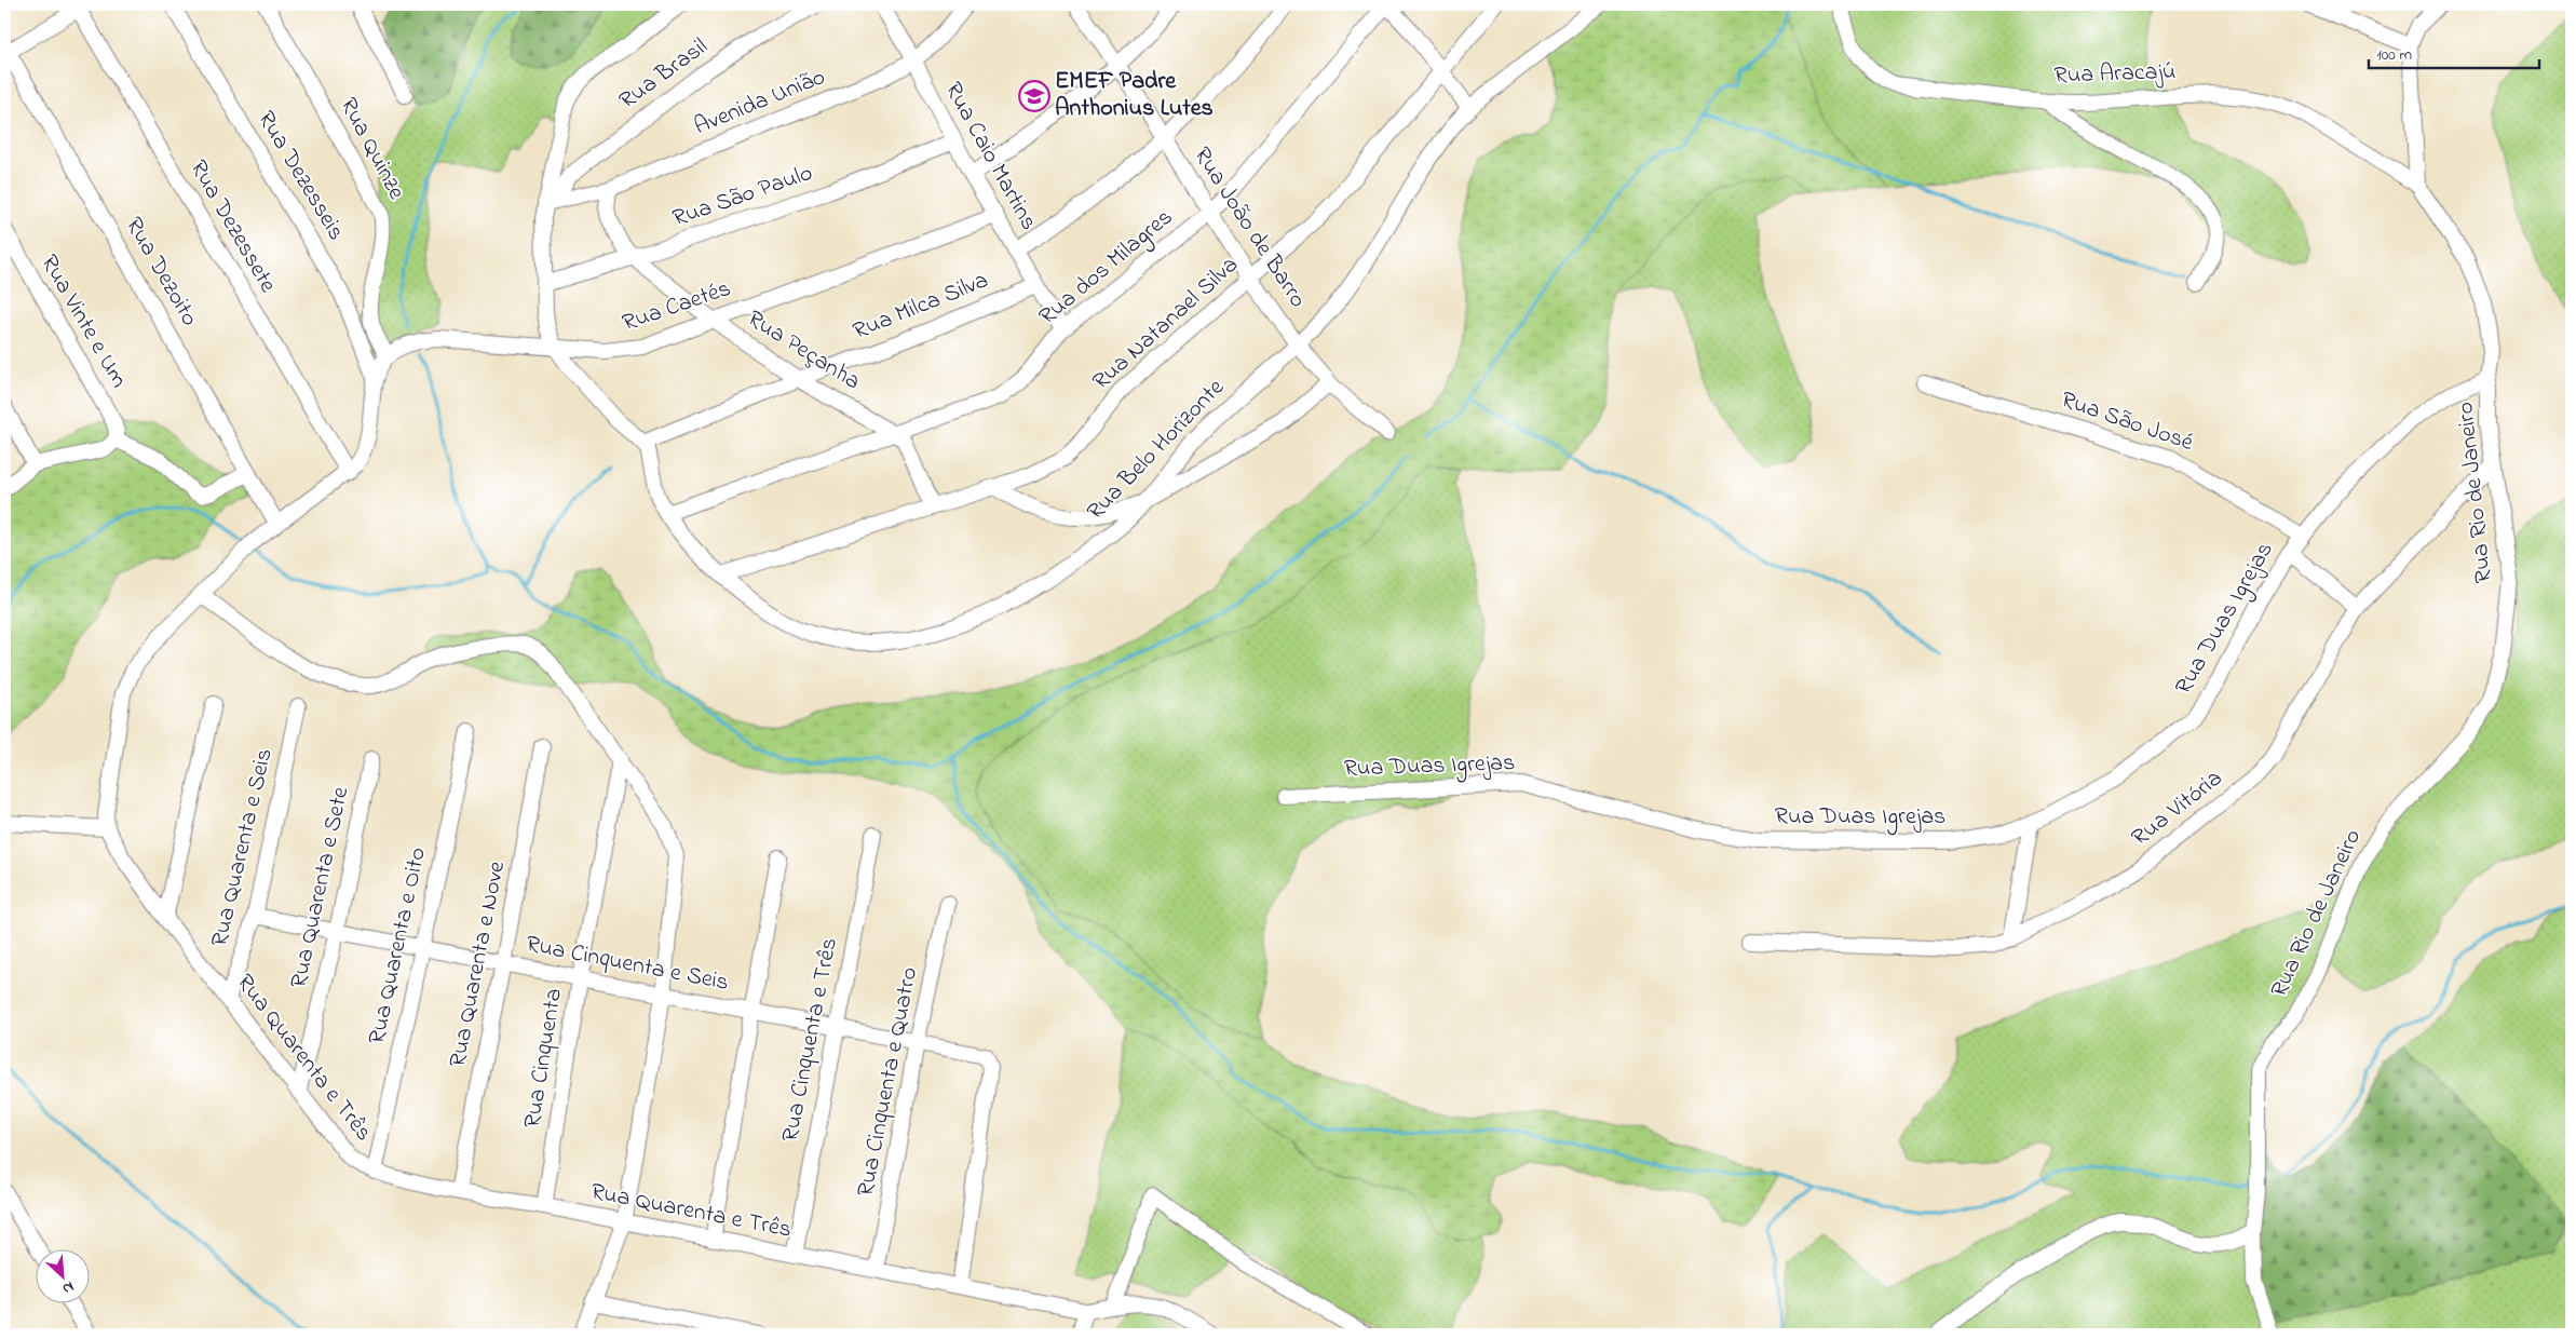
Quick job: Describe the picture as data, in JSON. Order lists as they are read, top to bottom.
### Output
{
  "streets": {
    "street": [
      "Rua Brasil",
      "Rua Aracajú",
      "Avenida União",
      "Rua Quinze",
      "Rua Caio Martins",
      "Rua Dezesseis",
      "Rua São Paulo",
      "Rua Dezessete",
      "Rua João de Barro",
      "Rua dos Milagres",
      "Rua Dezoito",
      "Rua Caetés",
      "Rua Milca Silva",
      "Rua Vinte e Um",
      "Rua Natanael Silva",
      "Rua Peçanha",
      "Rua São José",
      "Rua Belo Horizonte",
      "Rua Rio de Janeiro",
      "Rua Duas Igrejas",
      "Rua Vitória",
      "Rua Quarenta e Seis",
      "Rua Quarenta e Sete",
      "Rua Quarenta e Oito",
      "Rua Quarenta e Nove",
      "Rua Cinquenta e Seis",
      "Rua Cinquenta e Três",
      "Rua Quarenta e Três",
      "Rua Cinquenta",
      "Rua Cinquenta e Quatro"
    ]
  },
  "crossings": [
    ["Rua Brasil", "Avenida União"],
    ["Avenida União", "Rua Caio Martins"],
    ["Avenida União", "Rua Peçanha"],
    ["Rua Quinze", "Rua Caetés"],
    ["Rua Caio Martins", "Rua São Paulo"],
    ["Rua Caio Martins", "Rua dos Milagres"],
    ["Rua Caio Martins", "Rua Caetés"],
    ["Rua Caio Martins", "Rua Milca Silva"],
    ["Rua Dezesseis", "Rua Caetés"],
    ["Rua Dezesseis", "Rua Quarenta e Três"],
    ["Rua São Paulo", "Rua Peçanha"],
    ["Rua Dezessete", "Rua Quarenta e Três"],
    ["Rua João de Barro", "Rua dos Milagres"],
    ["Rua João de Barro", "Rua Natanael Silva"],
    ["Rua João de Barro", "Rua Belo Horizonte"],
    ["Rua dos Milagres", "Rua Peçanha"],
    ["Rua dos Milagres", "Rua Belo Horizonte"],
    ["Rua Dezoito", "Rua Quarenta e Três"],
    ["Rua Caetés", "Rua Peçanha"],
    ["Rua Caetés", "Rua Quarenta e Três"],
    ["Rua Milca Silva", "Rua Peçanha"],
    ["Rua Milca Silva", "Rua Belo Horizonte"],
    ["Rua Natanael Silva", "Rua Peçanha"],
    ["Rua Natanael Silva", "Rua Belo Horizonte"],
    ["Rua São José", "Rua Duas Igrejas"],
    ["Rua Rio de Janeiro", "Rua Duas Igrejas"],
    ["Rua Rio de Janeiro", "Rua Vitória"],
    ["Rua Quarenta e Seis", "Rua Cinquenta e Seis"],
    ["Rua Quarenta e Seis", "Rua Quarenta e Três"],
    ["Rua Quarenta e Sete", "Rua Cinquenta e Seis"],
    ["Rua Quarenta e Sete", "Rua Quarenta e Três"],
    ["Rua Quarenta e Oito", "Rua Cinquenta e Seis"],
    ["Rua Quarenta e Oito", "Rua Quarenta e Três"],
    ["Rua Quarenta e Nove", "Rua Cinquenta e Seis"],
    ["Rua Quarenta e Nove", "Rua Quarenta e Três"],
    ["Rua Cinquenta e Seis", "Rua Cinquenta e Três"],
    ["Rua Cinquenta e Seis", "Rua Quarenta e Três"],
    ["Rua Cinquenta e Seis", "Rua Cinquenta"],
    ["Rua Cinquenta e Seis", "Rua Cinquenta e Quatro"],
    ["Rua Cinquenta e Três", "Rua Quarenta e Três"],
    ["Rua Quarenta e Três", "Rua Cinquenta"],
    ["Rua Quarenta e Três", "Rua Cinquenta e Quatro"]
  ],
  "places": {
    "school or university": ["EMEF Padre Anthonius Lutes"]
  },
  "scale_bar": "100 m",
  "north": "bottom right"
}
